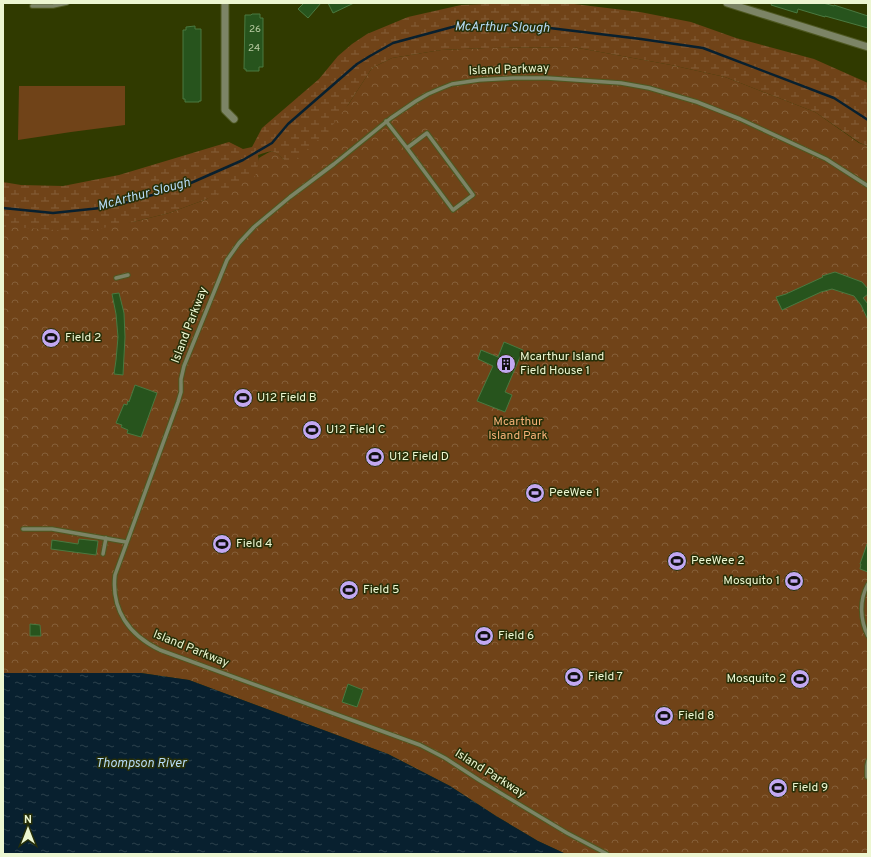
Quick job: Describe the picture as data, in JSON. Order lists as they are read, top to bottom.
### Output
{
  "streets": {
    "lane": ["Island Parkway"]
  },
  "water": ["McArthur Slough", "Thompson River"],
  "parks": ["Mcarthur Island Park"],
  "places": {
    "sports": [
      "Field 2",
      "U12 Field B",
      "U12 Field C",
      "U12 Field D",
      "PeeWee 1",
      "Field 4",
      "PeeWee 2",
      "Mosquito 1",
      "Field 5",
      "Field 6",
      "Field 7",
      "Mosquito 2",
      "Field 8",
      "Field 9"
    ],
    "building": ["Mcarthur Island Field House 1"]
  },
  "house_numbers": ["26", "24"],
  "north": "top"
}
